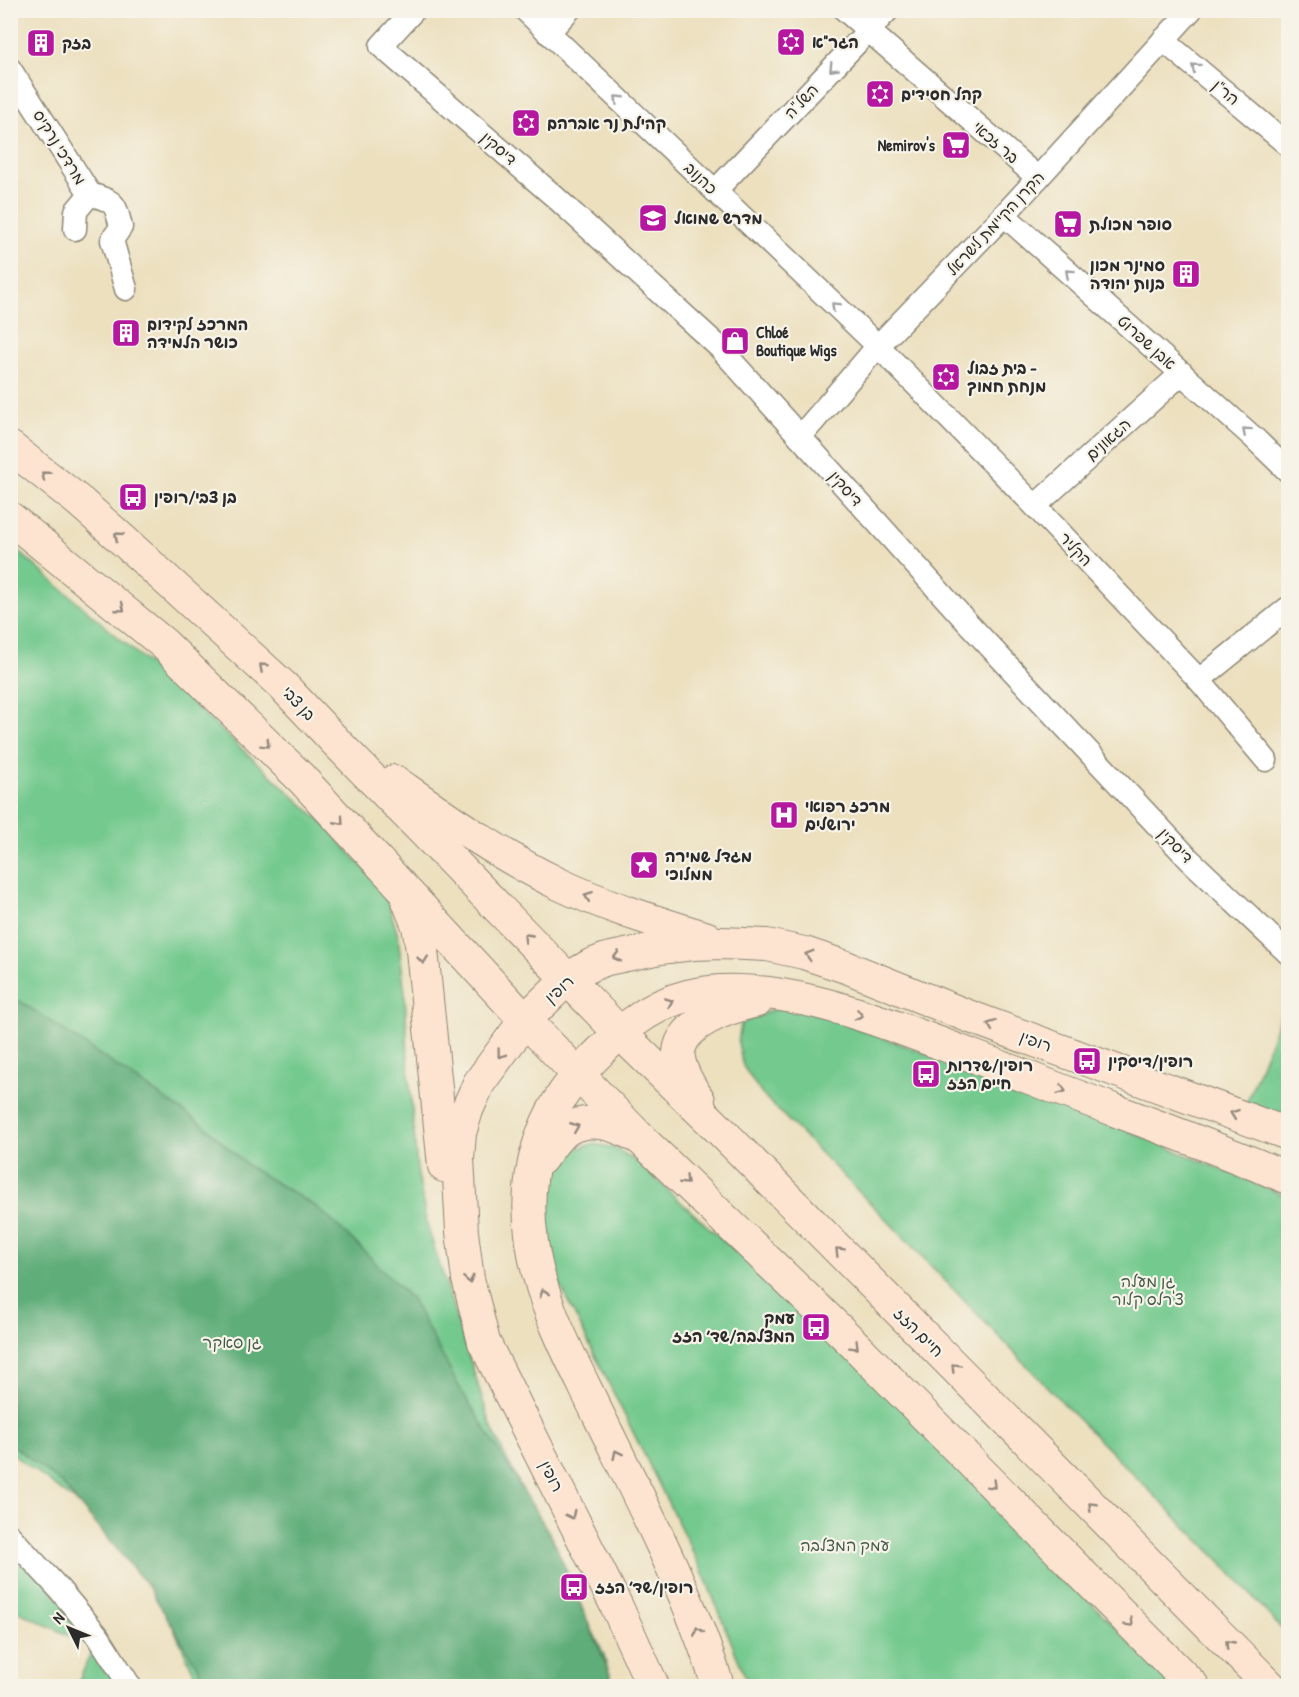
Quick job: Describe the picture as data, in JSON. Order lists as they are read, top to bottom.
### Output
{
  "streets": {
    "main road": ["בן צבי", "רופין", "חיים הזז"],
    "street": [
      "הר\"ן",
      "השל\"ה",
      "בר זכאי",
      "מרדכי נרקיס",
      "דיסקין",
      "כהנוב",
      "הקרן הקיימת לישראל",
      "אבן שפרוט",
      "הגאונים",
      "הקליר"
    ]
  },
  "crossings": [
    ["הר\"ן", "הקרן הקיימת לישראל"],
    ["השל\"ה", "בר זכאי"],
    ["השל\"ה", "כהנוב"],
    ["בר זכאי", "הקרן הקיימת לישראל"],
    ["דיסקין", "הקרן הקיימת לישראל"],
    ["כהנוב", "הקרן הקיימת לישראל"],
    ["כהנוב", "הקליר"],
    ["הקרן הקיימת לישראל", "אבן שפרוט"],
    ["הקרן הקיימת לישראל", "הקליר"],
    ["אבן שפרוט", "הגאונים"],
    ["הגאונים", "הקליר"],
    ["בן צבי", "רופין"],
    ["בן צבי", "חיים הזז"],
    ["רופין", "חיים הזז"]
  ],
  "one_way": [
    "הר\"ן",
    "השל\"ה",
    "כהנוב",
    "אבן שפרוט"
  ],
  "parks": ["גן מעלה צ'רלס קלור", "גן סאקר", "עמק המצלבה"],
  "places": {
    "synagogue": [
      "הגר\"א",
      "קהל חסידים",
      "קהילת נר אברהם",
      "בית זבול - מנחת חמוך"
    ],
    "building": ["בזק", "סמינר מכון בנות יהודה", "המרכז לקידום כושר הלמידה"],
    "supermarket": ["Nemirov's", "סופר מכולת"],
    "school or university": ["מדרש שמואל"],
    "shop": ["Chloé Boutique Wigs"],
    "bus stop": [
      "בן צבי/רופין",
      "רופין/דיסקין",
      "רופין/שדרות חיים הזז",
      "עמק המצלבה/שד׳ הזז",
      "רופין/שד׳ הזז"
    ],
    "hospital": ["מרכז רפואי ירושלים"],
    "place": ["מגדל שמירה ממלוכי"]
  },
  "north": "top left"
}
